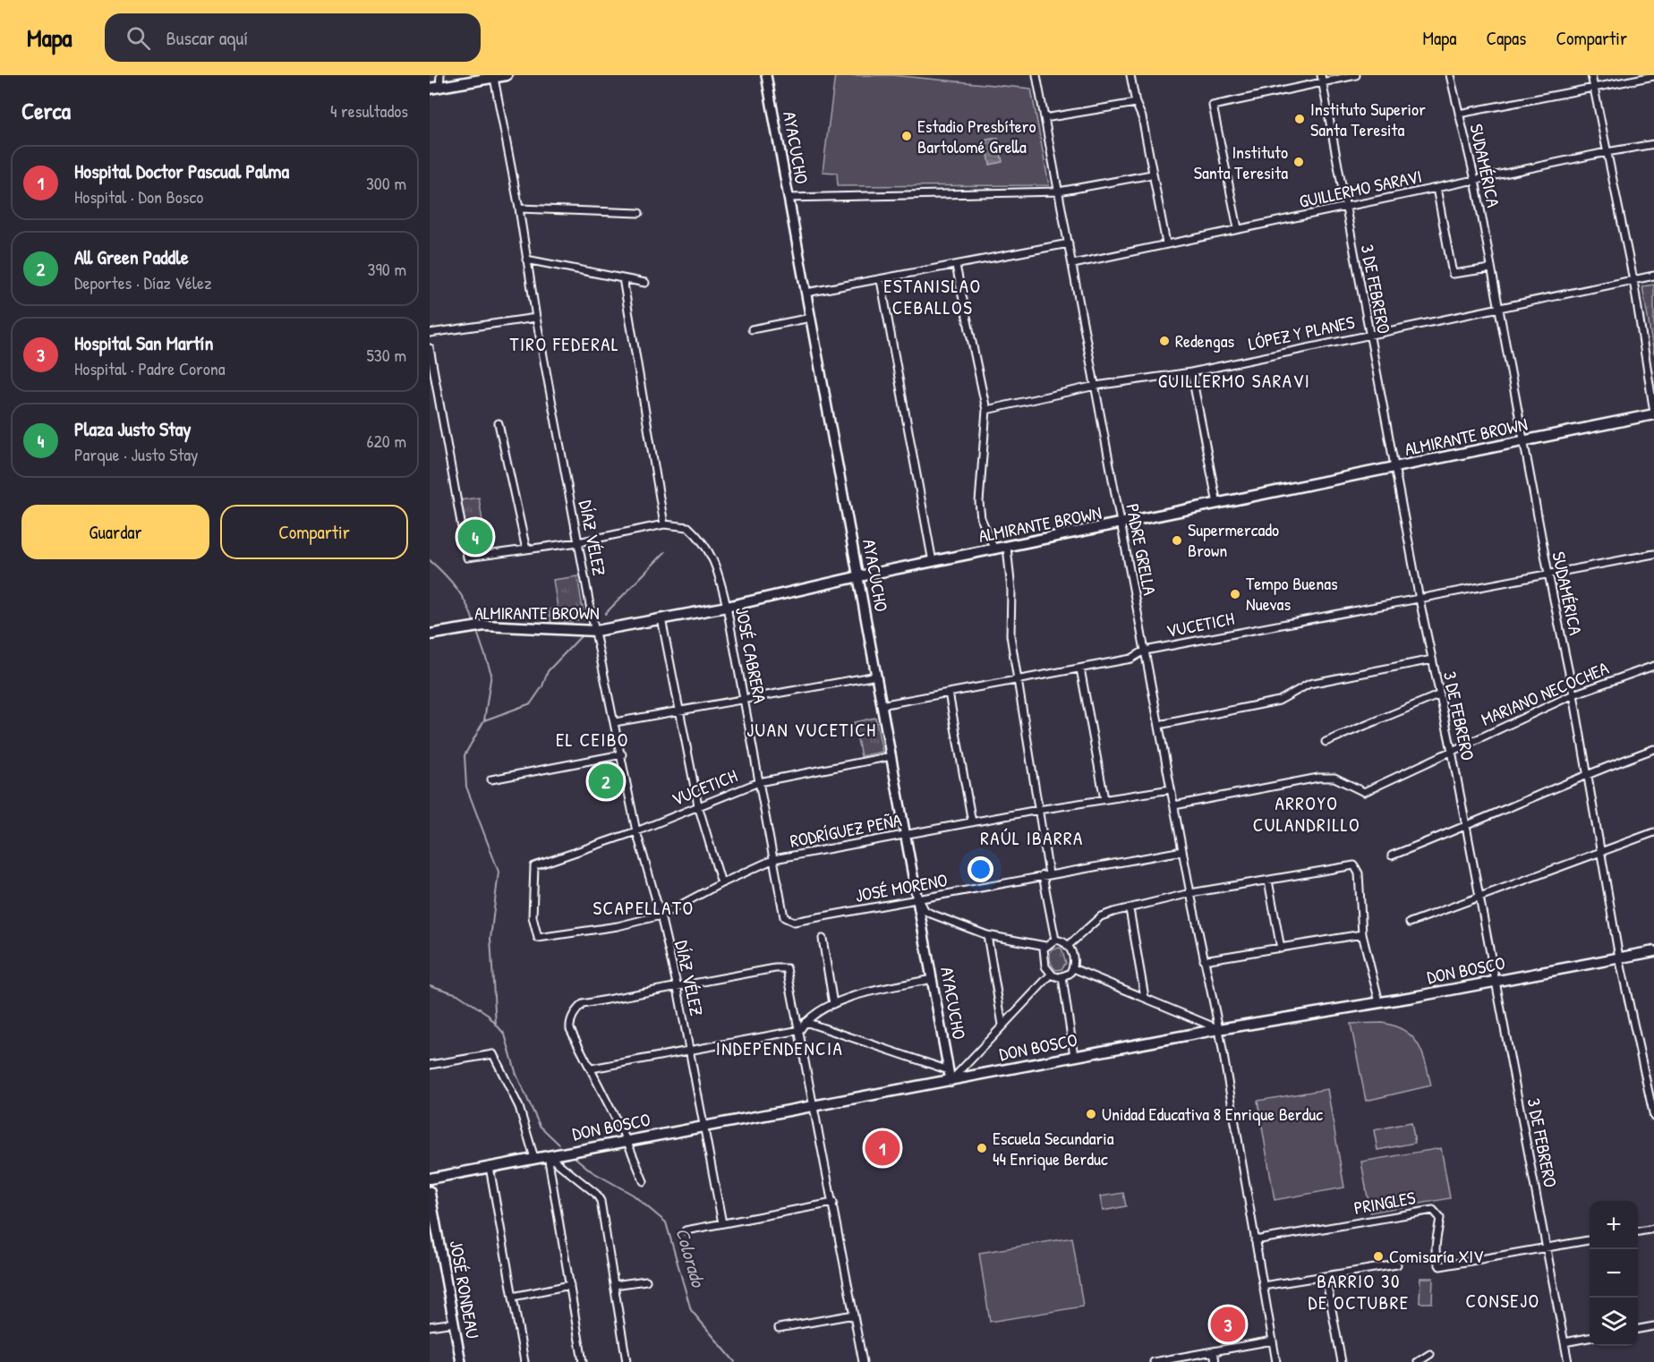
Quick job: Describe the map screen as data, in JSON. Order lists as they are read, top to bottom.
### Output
{
  "streets": {
    "main road": ["ALMIRANTE BROWN", "DON BOSCO"],
    "street": [
      "AYACUCHO",
      "SUDAMÉRICA",
      "GUILLERMO SARAVI",
      "3 DE FEBRERO",
      "LÓPEZ Y PLANES",
      "DÍAZ VÉLEZ",
      "PADRE GRELLA",
      "VUCETICH",
      "JOSÉ CABRERA",
      "MARIANO NECOCHEA",
      "RODRÍGUEZ PEÑA",
      "JOSÉ MORENO",
      "PRINGLES",
      "JOSÉ RONDEAU"
    ]
  },
  "crossings": [
    ["AYACUCHO", "ALMIRANTE BROWN"],
    ["AYACUCHO", "VUCETICH"],
    ["AYACUCHO", "RODRÍGUEZ PEÑA"],
    ["AYACUCHO", "JOSÉ MORENO"],
    ["AYACUCHO", "DON BOSCO"],
    ["SUDAMÉRICA", "GUILLERMO SARAVI"],
    ["SUDAMÉRICA", "LÓPEZ Y PLANES"],
    ["SUDAMÉRICA", "ALMIRANTE BROWN"],
    ["SUDAMÉRICA", "VUCETICH"],
    ["SUDAMÉRICA", "MARIANO NECOCHEA"],
    ["SUDAMÉRICA", "DON BOSCO"],
    ["GUILLERMO SARAVI", "3 DE FEBRERO"],
    ["GUILLERMO SARAVI", "PADRE GRELLA"],
    ["3 DE FEBRERO", "LÓPEZ Y PLANES"],
    ["3 DE FEBRERO", "ALMIRANTE BROWN"],
    ["3 DE FEBRERO", "VUCETICH"],
    ["3 DE FEBRERO", "MARIANO NECOCHEA"],
    ["3 DE FEBRERO", "DON BOSCO"],
    ["3 DE FEBRERO", "PRINGLES"],
    ["LÓPEZ Y PLANES", "PADRE GRELLA"],
    ["ALMIRANTE BROWN", "DÍAZ VÉLEZ"],
    ["ALMIRANTE BROWN", "PADRE GRELLA"],
    ["ALMIRANTE BROWN", "JOSÉ CABRERA"],
    ["DÍAZ VÉLEZ", "VUCETICH"],
    ["DÍAZ VÉLEZ", "RODRÍGUEZ PEÑA"],
    ["DÍAZ VÉLEZ", "DON BOSCO"],
    ["PADRE GRELLA", "VUCETICH"],
    ["PADRE GRELLA", "MARIANO NECOCHEA"],
    ["PADRE GRELLA", "RODRÍGUEZ PEÑA"],
    ["PADRE GRELLA", "JOSÉ MORENO"],
    ["PADRE GRELLA", "DON BOSCO"],
    ["PADRE GRELLA", "PRINGLES"],
    ["VUCETICH", "JOSÉ CABRERA"],
    ["VUCETICH", "RODRÍGUEZ PEÑA"],
    ["JOSÉ CABRERA", "RODRÍGUEZ PEÑA"],
    ["JOSÉ CABRERA", "JOSÉ MORENO"]
  ],
  "districts": [
    "ESTANISLAO CEBALLOS",
    "TIRO FEDERAL",
    "GUILLERMO SARAVI",
    "JUAN VUCETICH",
    "EL CEIBO",
    "ARROYO CULANDRILLO",
    "RAÚL IBARRA",
    "SCAPELLATO",
    "INDEPENDENCIA",
    "BARRIO 30 DE OCTUBRE",
    "CONSEJO"
  ],
  "water": ["Colorado"],
  "places": [
    "Instituto Superior Santa Teresita",
    "Estadio Presbítero Bartolomé Grella",
    "Instituto Santa Teresita",
    "Redengas",
    "Supermercado Brown",
    "Tempo Buenas Nuevas",
    "Unidad Educativa 8 Enrique Berduc",
    "Escuela Secundaria 44 Enrique Berduc",
    "Comisaría XIV"
  ],
  "page": {
    "header": "Mapa",
    "search": "Buscar aquí",
    "nav": ["Mapa", "Capas", "Compartir"],
    "heading": ["Cerca", "4 resultados"],
    "list": [
      {
        "mark": "1",
        "name": "Hospital Doctor Pascual Palma",
        "note": "Hospital · Don Bosco",
        "value": "300 m"
      },
      {
        "mark": "2",
        "name": "All Green Paddle",
        "note": "Deportes · Díaz Vélez",
        "value": "390 m"
      },
      {
        "mark": "3",
        "name": "Hospital San Martín",
        "note": "Hospital · Padre Corona",
        "value": "530 m"
      },
      {
        "mark": "4",
        "name": "Plaza Justo Stay",
        "note": "Parque · Justo Stay",
        "value": "620 m"
      }
    ],
    "buttons": ["Guardar", "Compartir"],
    "pins": [
      "4",
      "2",
      "1",
      "3"
    ],
    "map_buttons": ["+", "−"]
  }
}
